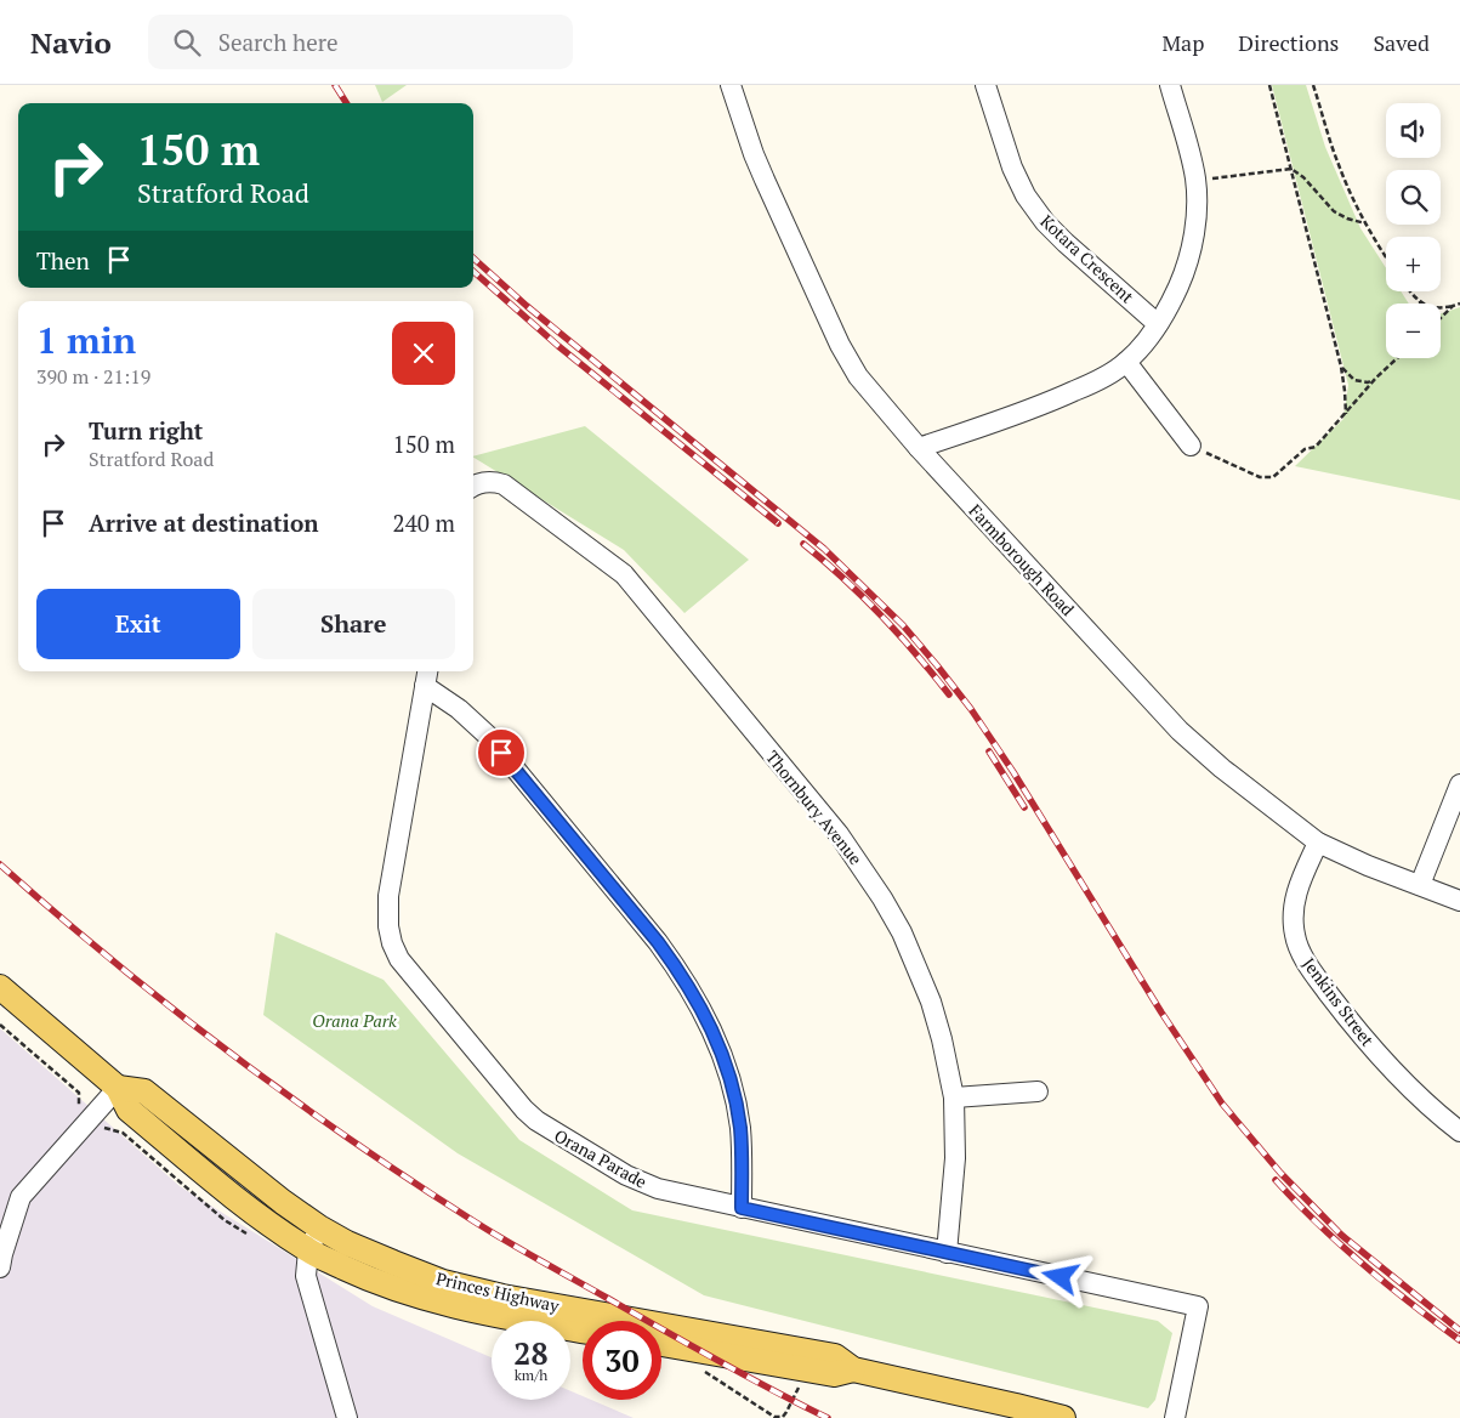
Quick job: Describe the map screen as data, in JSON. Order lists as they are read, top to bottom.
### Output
{
  "streets": {
    "main road": ["Princes Highway"],
    "street": [
      "Kotara Crescent",
      "Farmborough Road",
      "Thornbury Avenue",
      "Jenkins Street",
      "Orana Parade"
    ]
  },
  "crossings": [
    ["Farmborough Road", "Jenkins Street"],
    ["Thornbury Avenue", "Orana Parade"]
  ],
  "parks": ["Orana Park"],
  "page": {
    "header": "Navio",
    "search": "Search here",
    "nav": ["Map", "Directions", "Saved"],
    "map_buttons": ["+", "−"],
    "turn": ["150 m", "Stratford Road"],
    "then": "Then",
    "heading": ["1 min", "390 m · 21:19"],
    "list": [
      {
        "name": "Turn right",
        "note": "Stratford Road",
        "value": "150 m"
      },
      {
        "name": "Arrive at destination",
        "value": "240 m"
      }
    ],
    "buttons": ["Exit", "Share"],
    "speed": "28 km/h",
    "limit": "30"
  }
}
